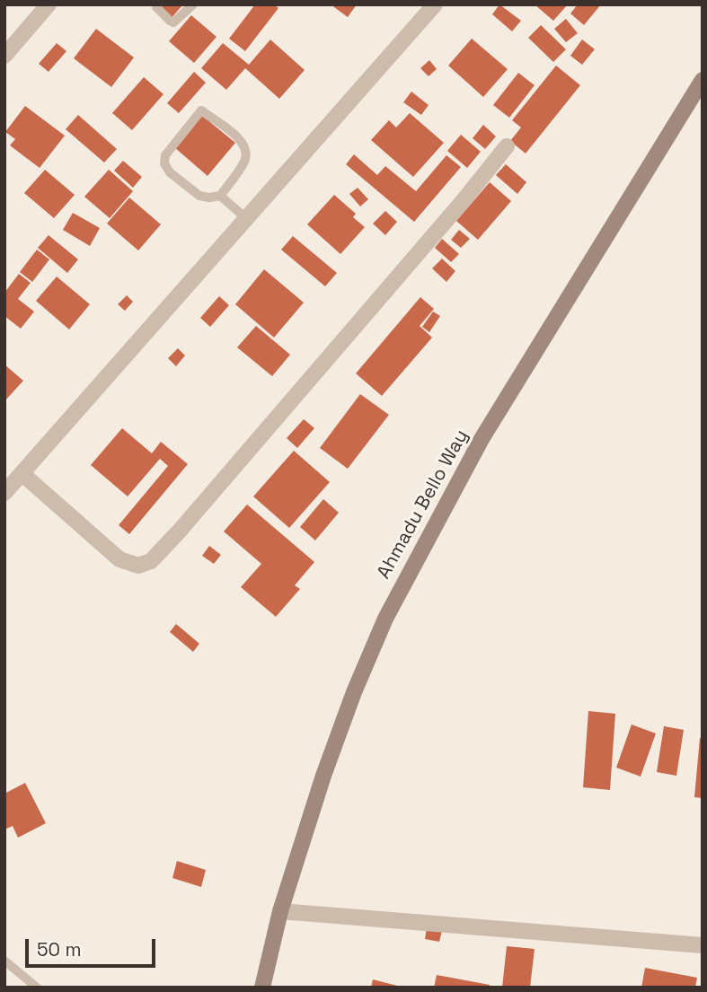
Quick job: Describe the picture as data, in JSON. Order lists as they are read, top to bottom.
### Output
{
  "streets": {
    "main road": ["Ahmadu Bello Way"]
  },
  "scale_bar": "50 m"
}
